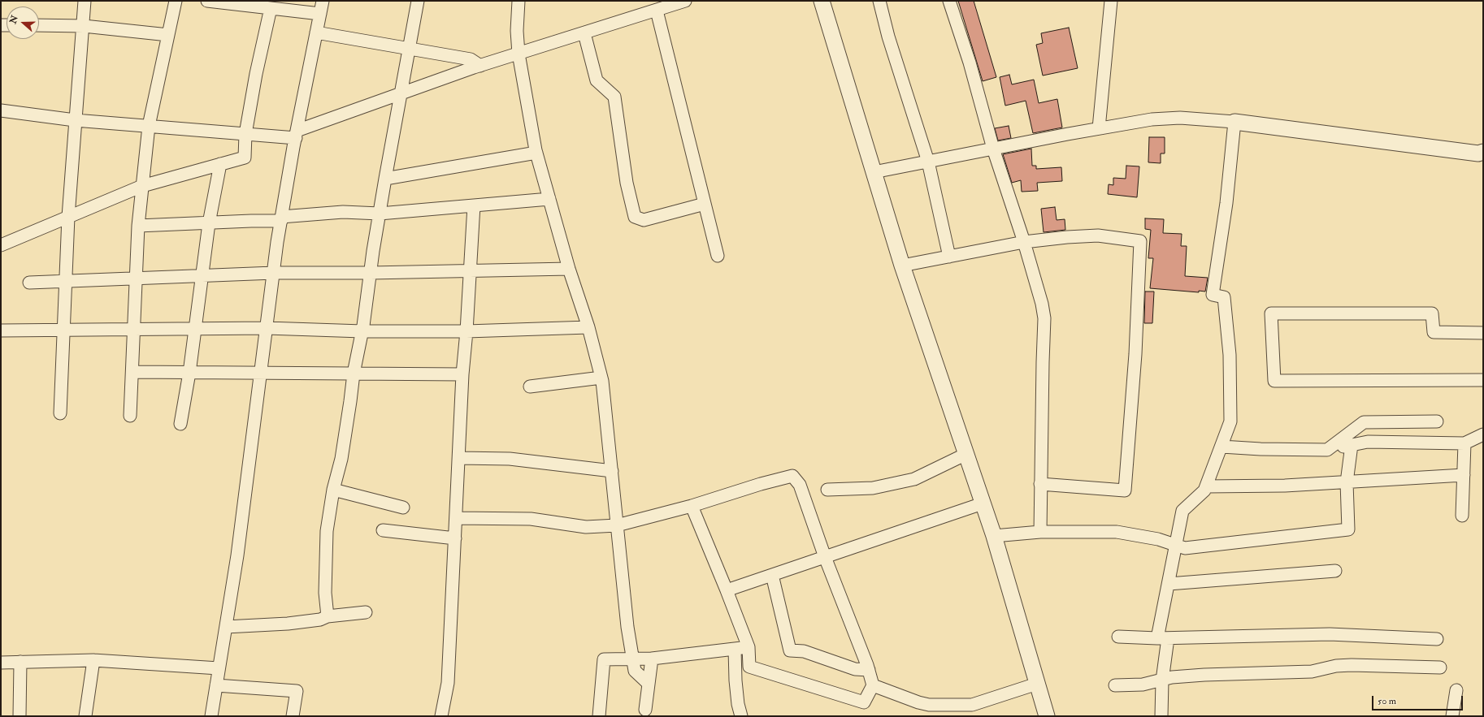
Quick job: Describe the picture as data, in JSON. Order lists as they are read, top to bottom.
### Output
{
  "scale_bar": "50 m",
  "north": "left"
}
